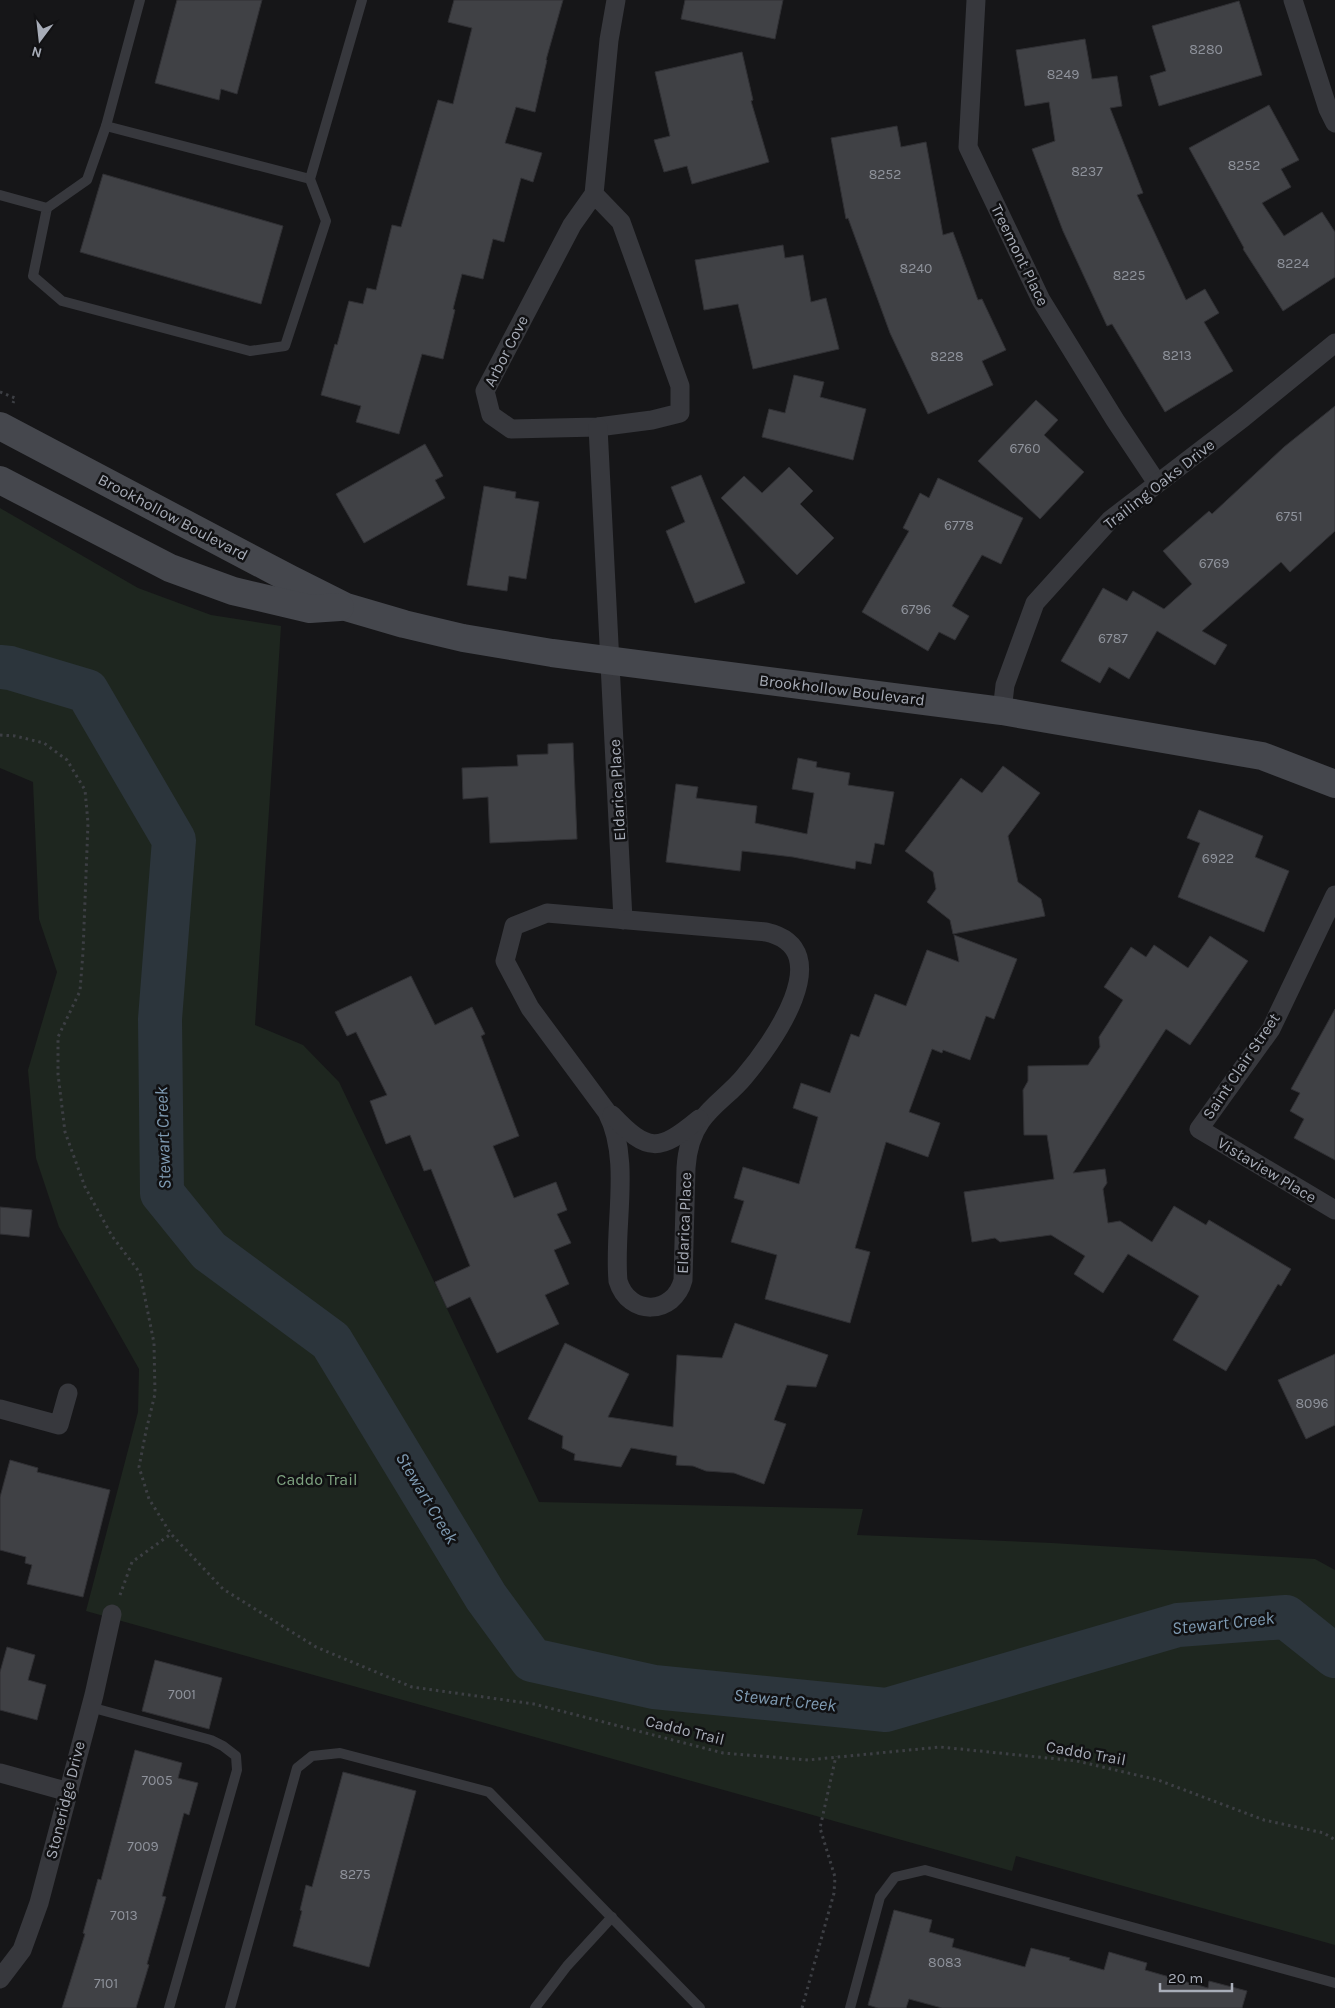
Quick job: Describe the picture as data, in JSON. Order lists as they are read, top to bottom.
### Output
{
  "streets": {
    "street": [
      "Treemont Place",
      "Arbor Cove",
      "Trailing Oaks Drive",
      "Brookhollow Boulevard",
      "Eldarica Place",
      "Saint Clair Street",
      "Vistaview Place",
      "Stoneridge Drive"
    ],
    "path": ["Caddo Trail"]
  },
  "crossings": [
    ["Treemont Place", "Trailing Oaks Drive"],
    ["Trailing Oaks Drive", "Brookhollow Boulevard"],
    ["Brookhollow Boulevard", "Eldarica Place"],
    ["Saint Clair Street", "Vistaview Place"]
  ],
  "water": ["Stewart Creek"],
  "parks": ["Caddo Trail"],
  "house_numbers": [
    "8280",
    "8249",
    "8252",
    "8237",
    "8252",
    "8224",
    "8240",
    "8225",
    "8213",
    "8228",
    "6760",
    "6751",
    "6778",
    "6769",
    "6796",
    "6787",
    "6922",
    "8096",
    "7001",
    "7005",
    "7009",
    "8275",
    "7013",
    "8083",
    "7101"
  ],
  "scale_bar": "20 m",
  "north": "bottom"
}
